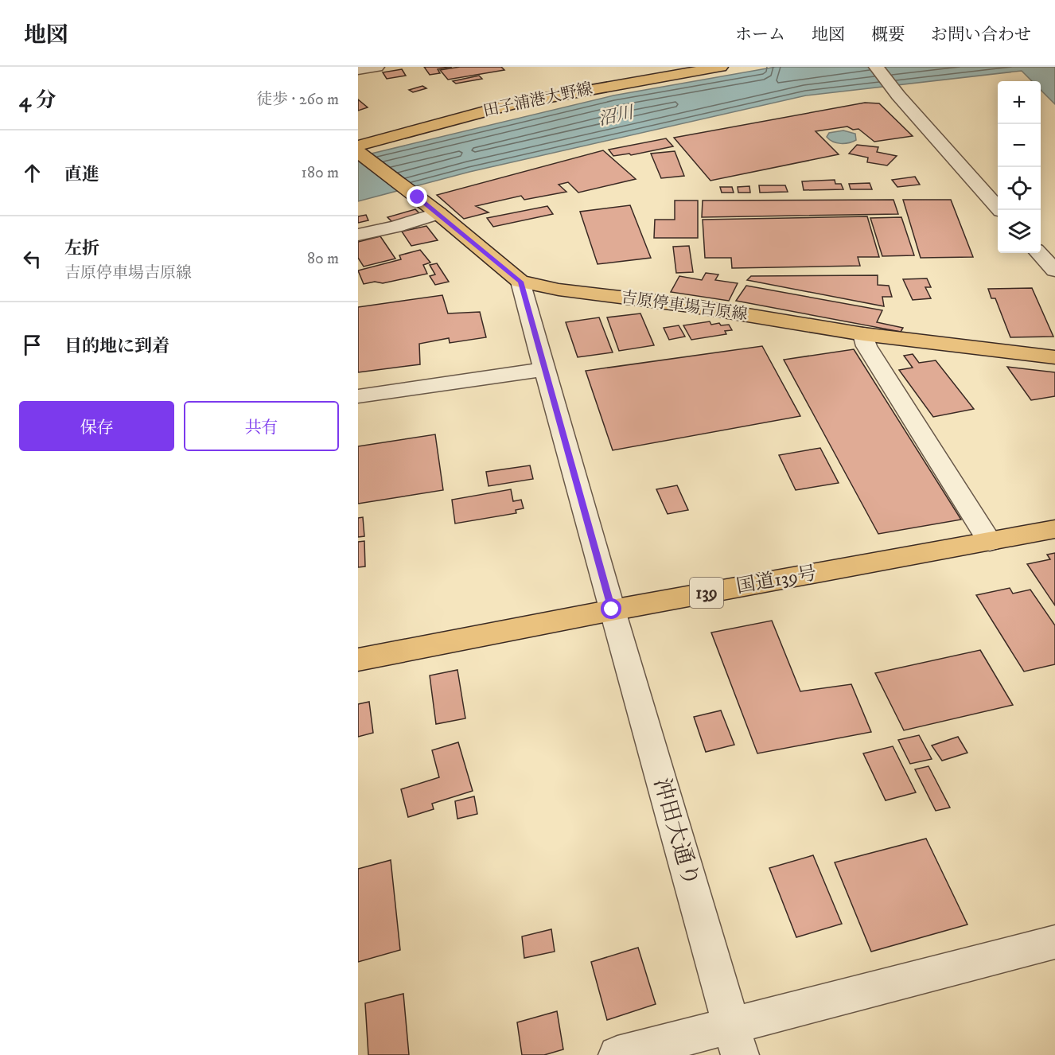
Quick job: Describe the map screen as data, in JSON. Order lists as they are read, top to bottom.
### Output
{
  "streets": {
    "main road": [
      "田子浦港大野線",
      "吉原停車場吉原線",
      "国道139号",
      "139"
    ],
    "street": ["沖田大通り"]
  },
  "crossings": [
    ["田子浦港大野線", "吉原停車場吉原線"],
    ["吉原停車場吉原線", "沖田大通り"],
    ["国道139号", "沖田大通り"]
  ],
  "water": ["沼川"],
  "page": {
    "header": "地図",
    "nav": [
      "ホーム",
      "地図",
      "概要",
      "お問い合わせ"
    ],
    "heading": ["4 分", "徒歩 · 260 m"],
    "map_buttons": ["+", "−"],
    "list": [
      ["直進", "180 m"],
      ["左折", "吉原停車場吉原線", "80 m"],
      "目的地に到着"
    ],
    "buttons": ["保存", "共有"]
  }
}
